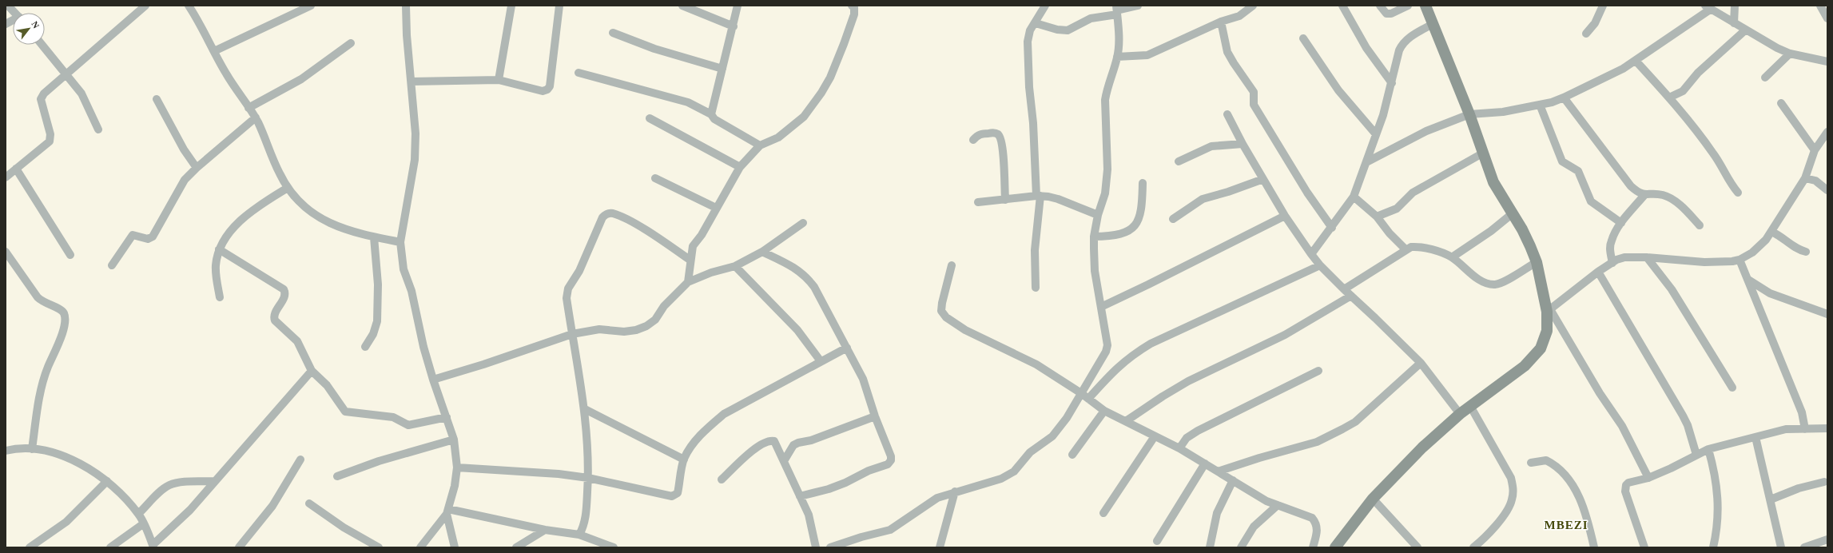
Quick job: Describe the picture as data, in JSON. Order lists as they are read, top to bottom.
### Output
{
  "districts": ["MBEZI"],
  "north": "top right"
}
